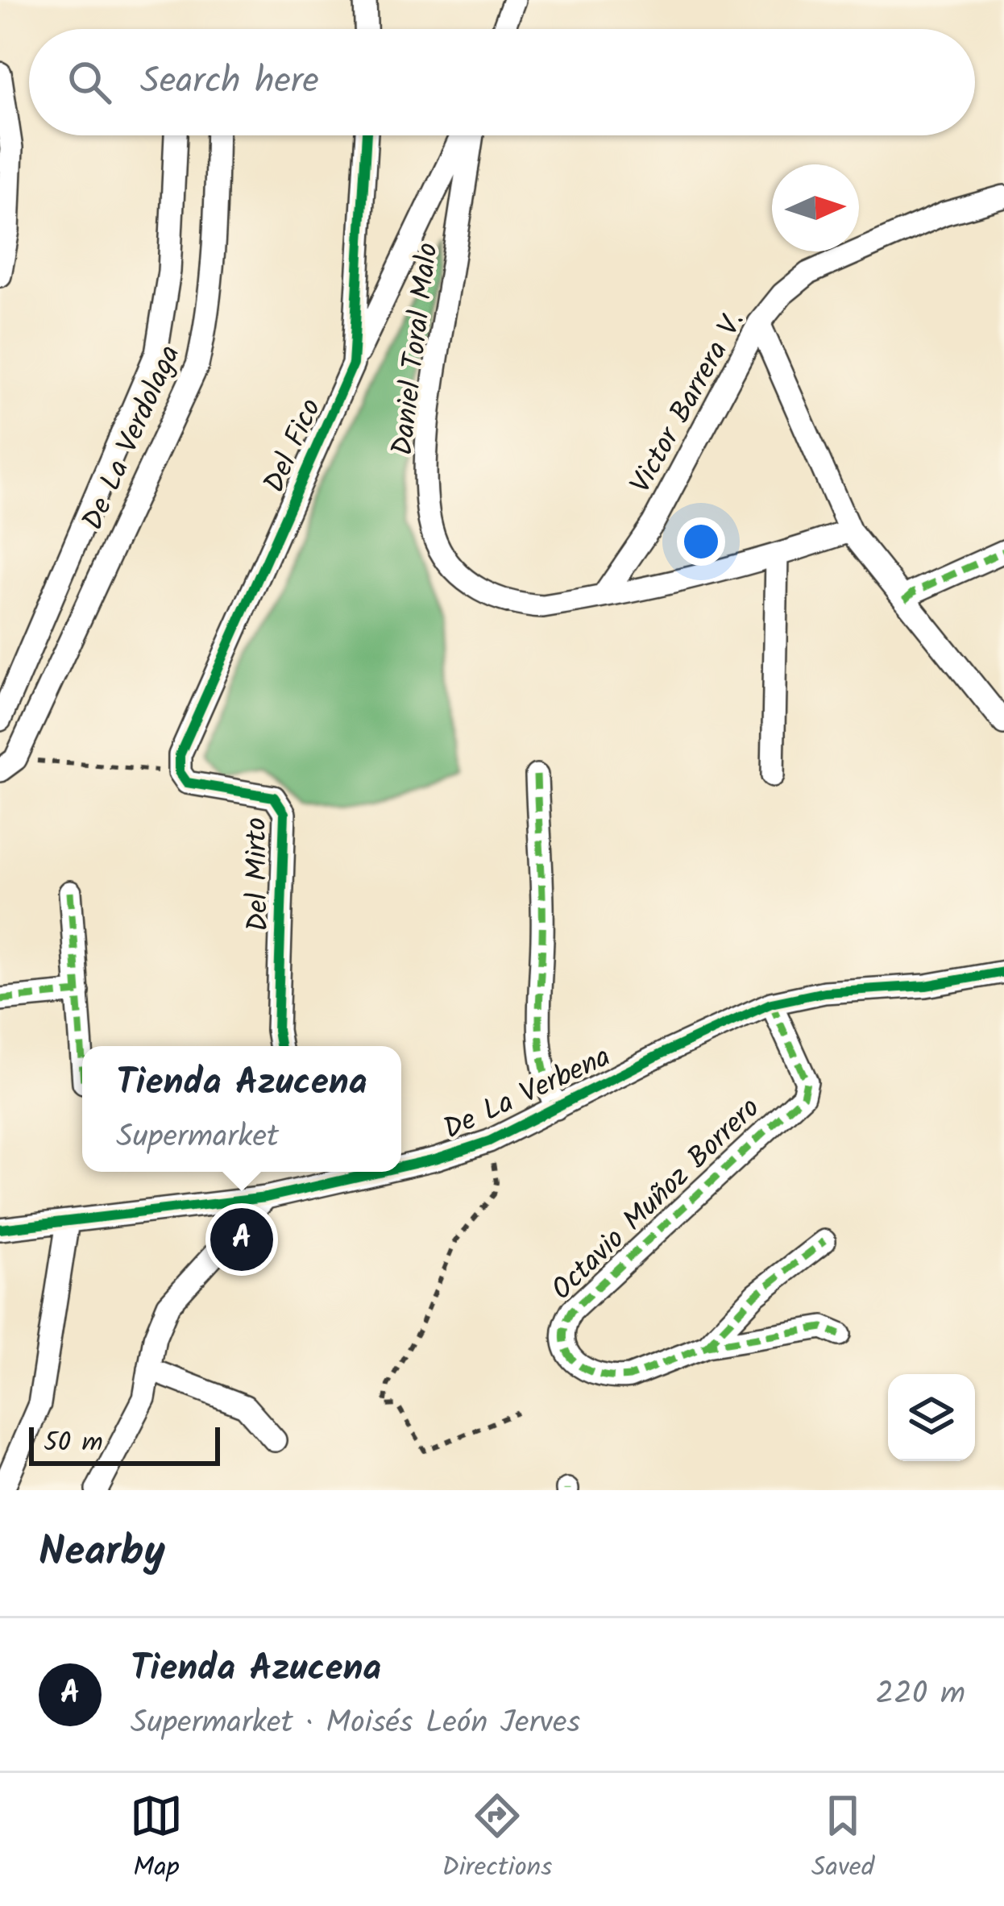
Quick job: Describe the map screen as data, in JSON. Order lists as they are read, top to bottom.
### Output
{
  "streets": {
    "street": [
      "Daniel Toral Malo",
      "Victor Barrera V.",
      "De La Verdolaga",
      "Del Fico",
      "Del Mirto",
      "De La Verbena",
      "Octavio Muñoz Borrero"
    ]
  },
  "crossings": [
    ["Daniel Toral Malo", "Victor Barrera V."],
    ["Del Fico", "Del Mirto"],
    ["De La Verbena", "Octavio Muñoz Borrero"]
  ],
  "scale_bar": "50 m",
  "north": "right",
  "page": {
    "search": "Search here",
    "popup": ["Tienda Azucena", "Supermarket"],
    "pins": "A",
    "scale": "50 m",
    "heading": "Nearby",
    "list": [
      {
        "mark": "A",
        "name": "Tienda Azucena",
        "note": "Supermarket · Moisés León Jerves",
        "value": "220 m"
      }
    ],
    "nav": ["Map", "Directions", "Saved"]
  }
}
